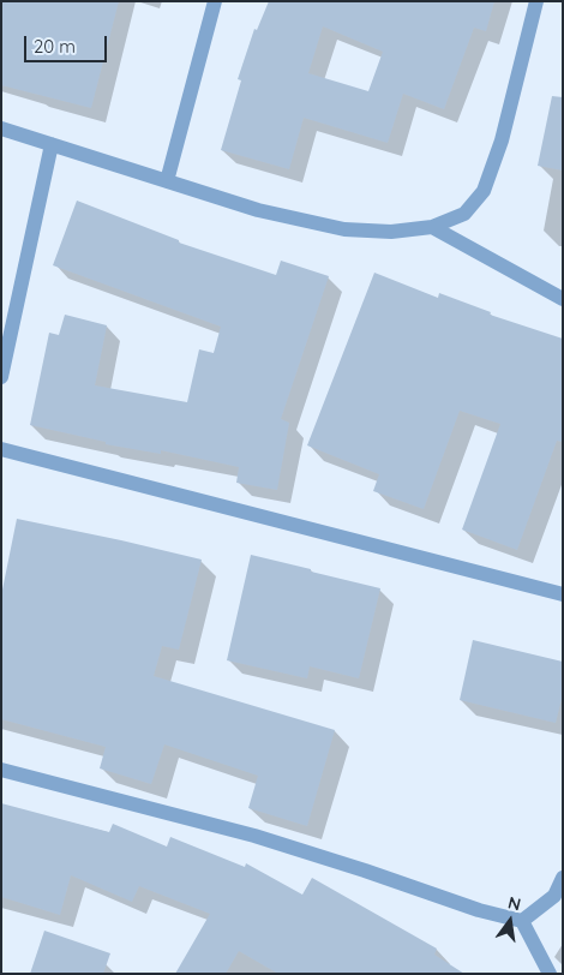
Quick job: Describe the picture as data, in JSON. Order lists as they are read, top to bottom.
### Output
{
  "scale_bar": "20 m",
  "north": "top"
}
